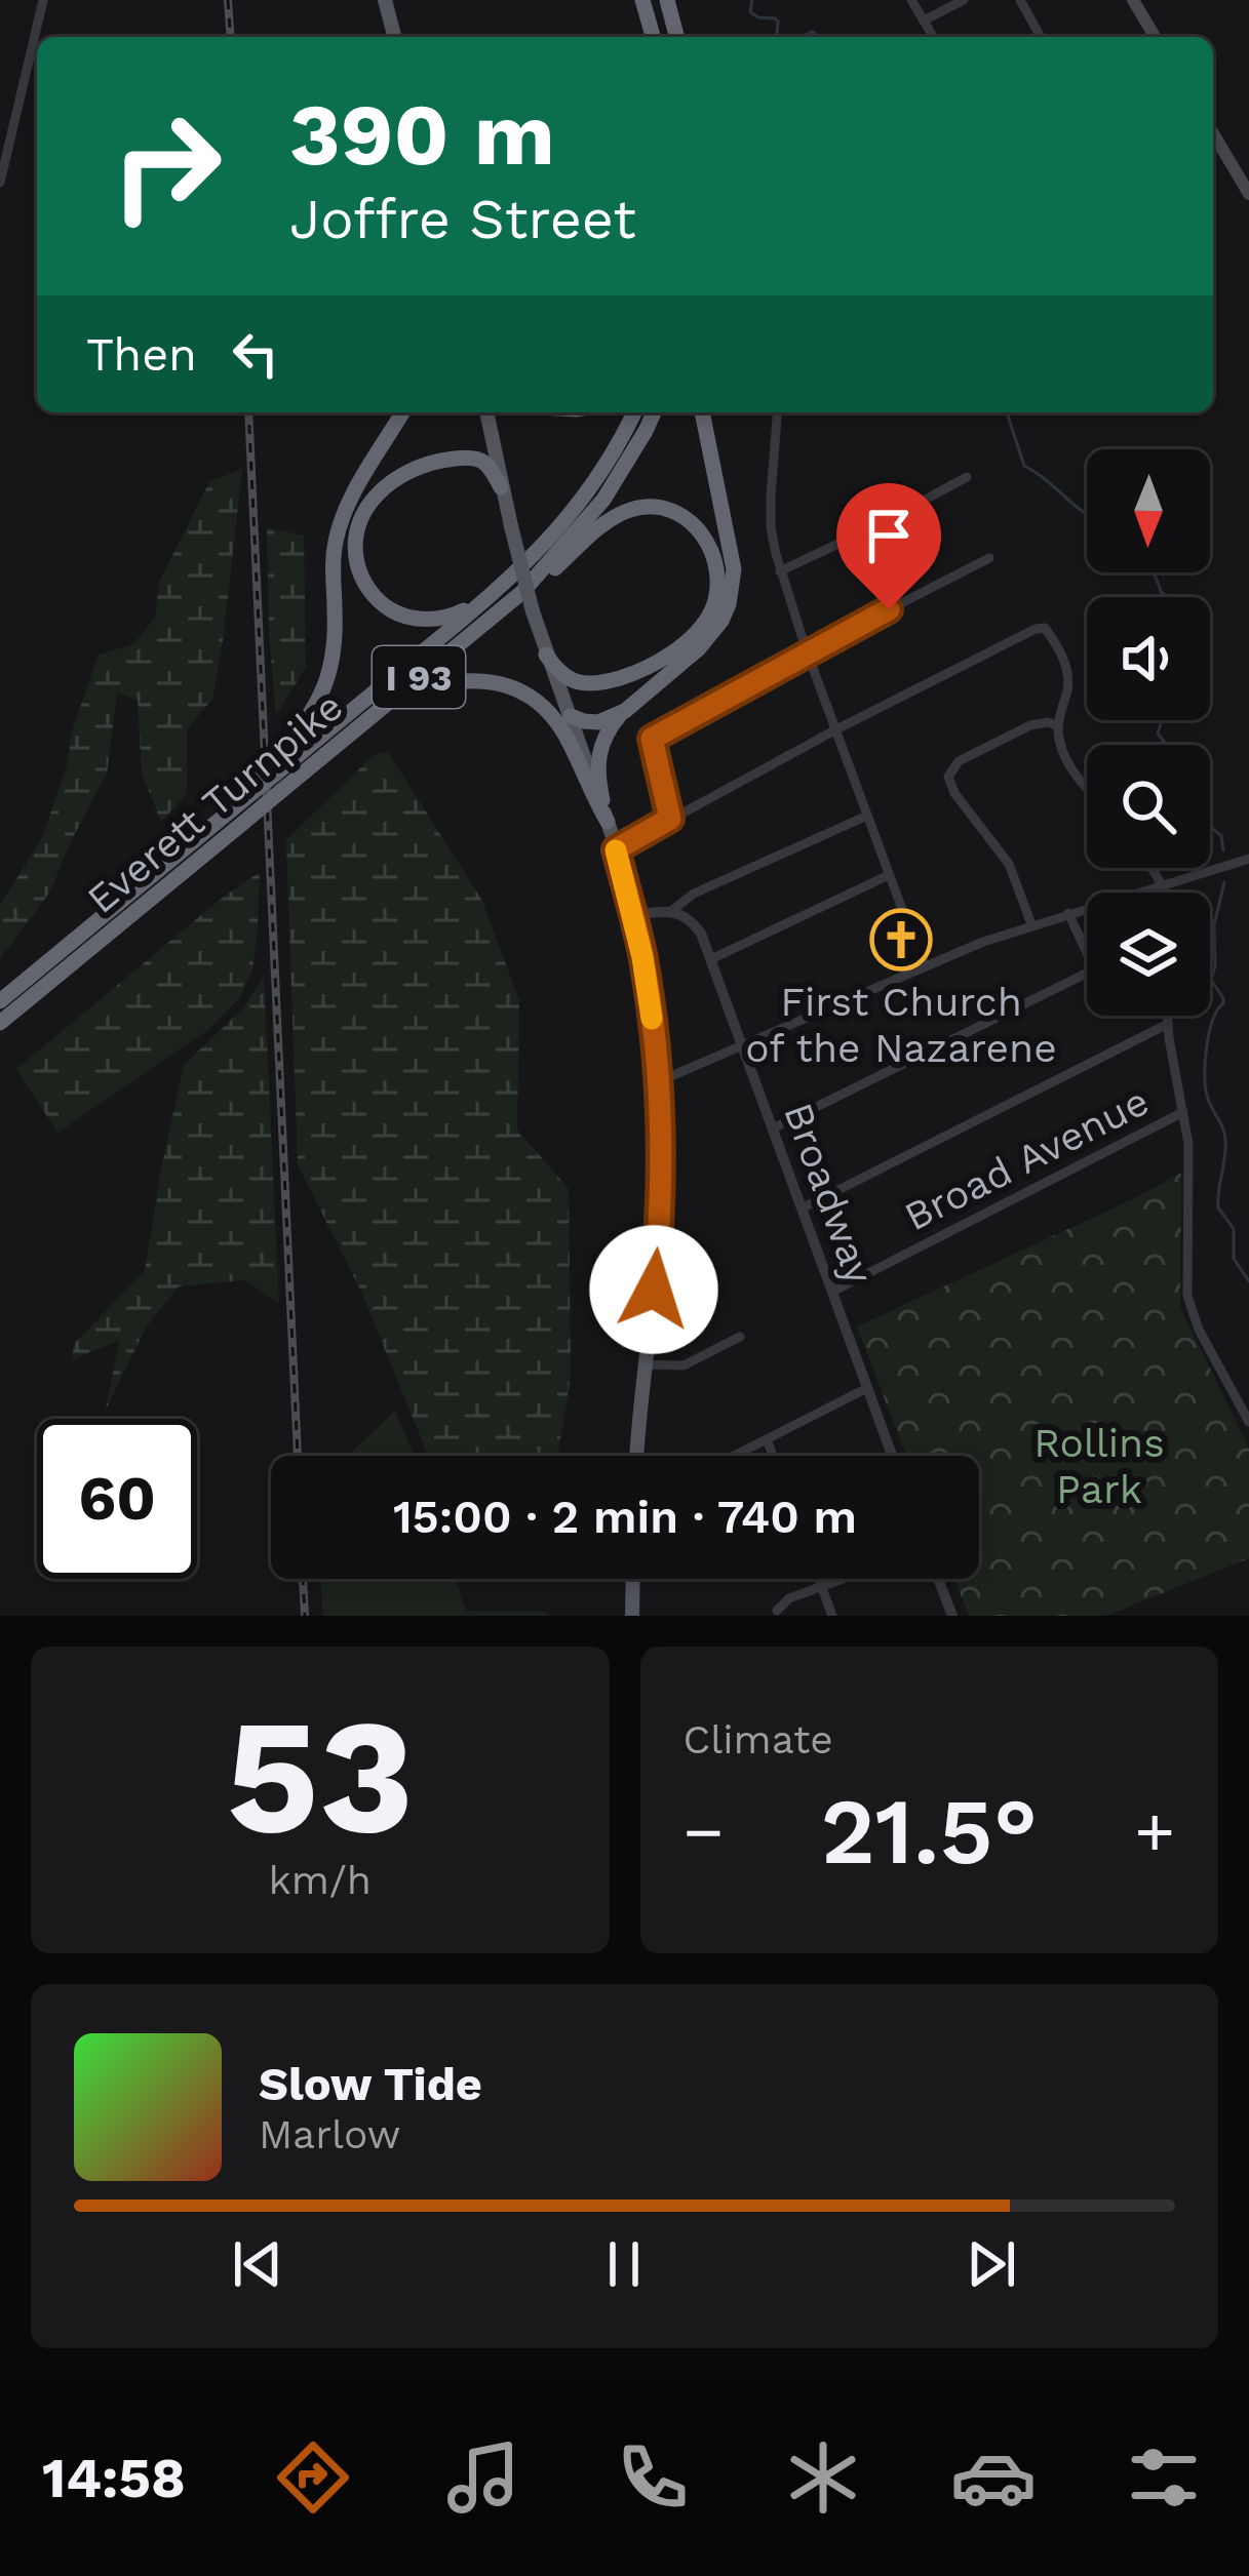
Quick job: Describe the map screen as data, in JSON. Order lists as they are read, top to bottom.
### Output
{
  "streets": {
    "highway": ["I 93", "Everett Turnpike"],
    "street": ["Broad Avenue", "Broadway"]
  },
  "crossings": [
    ["Broad Avenue", "Broadway"]
  ],
  "parks": ["Rollins Park"],
  "places": {
    "church": ["First Church of the Nazarene"]
  },
  "north": "bottom",
  "page": {
    "turn": ["390 m", "Joffre Street"],
    "then": "Then",
    "limit": "60",
    "trip": "15:00 · 2 min · 740 m",
    "tile": [
      ["53", "km/h"],
      "Climate"
    ],
    "heat": ["−", "21.5°", "+"],
    "song": ["Slow Tide", "Marlow"],
    "tabs": "14:58"
  }
}
